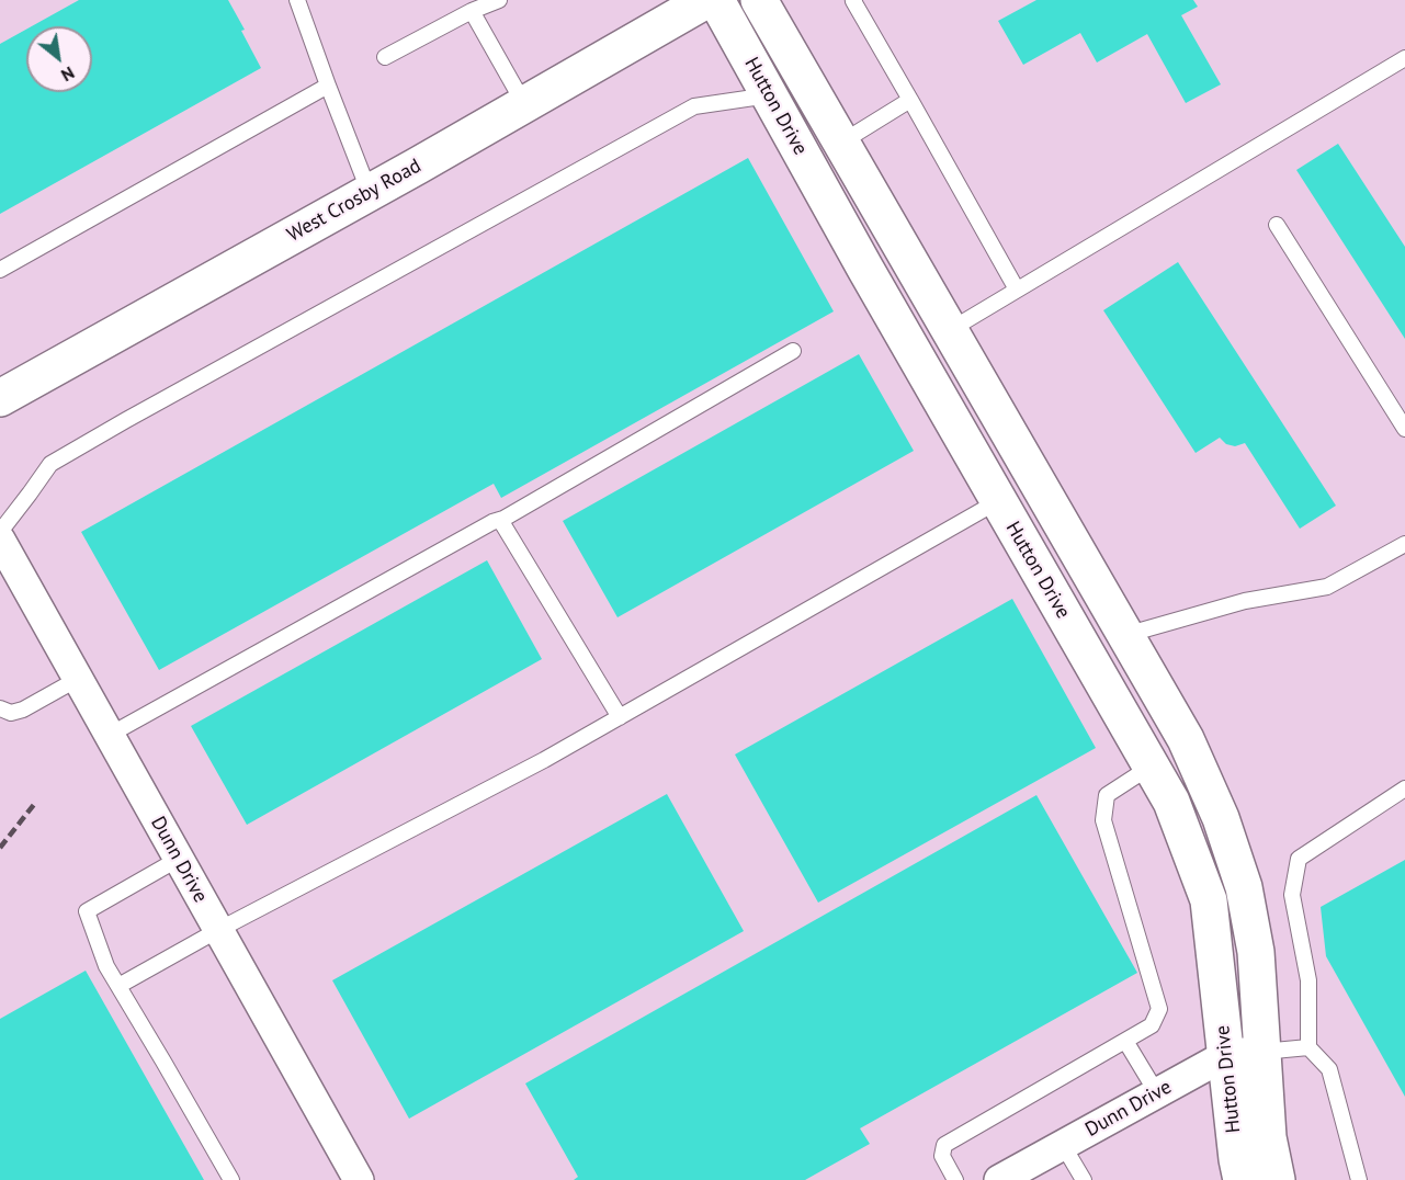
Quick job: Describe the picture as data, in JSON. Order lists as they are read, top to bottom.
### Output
{
  "streets": {
    "street": ["Hutton Drive", "West Crosby Road", "Dunn Drive"]
  },
  "crossings": [
    ["Hutton Drive", "Dunn Drive"]
  ],
  "north": "bottom right"
}
